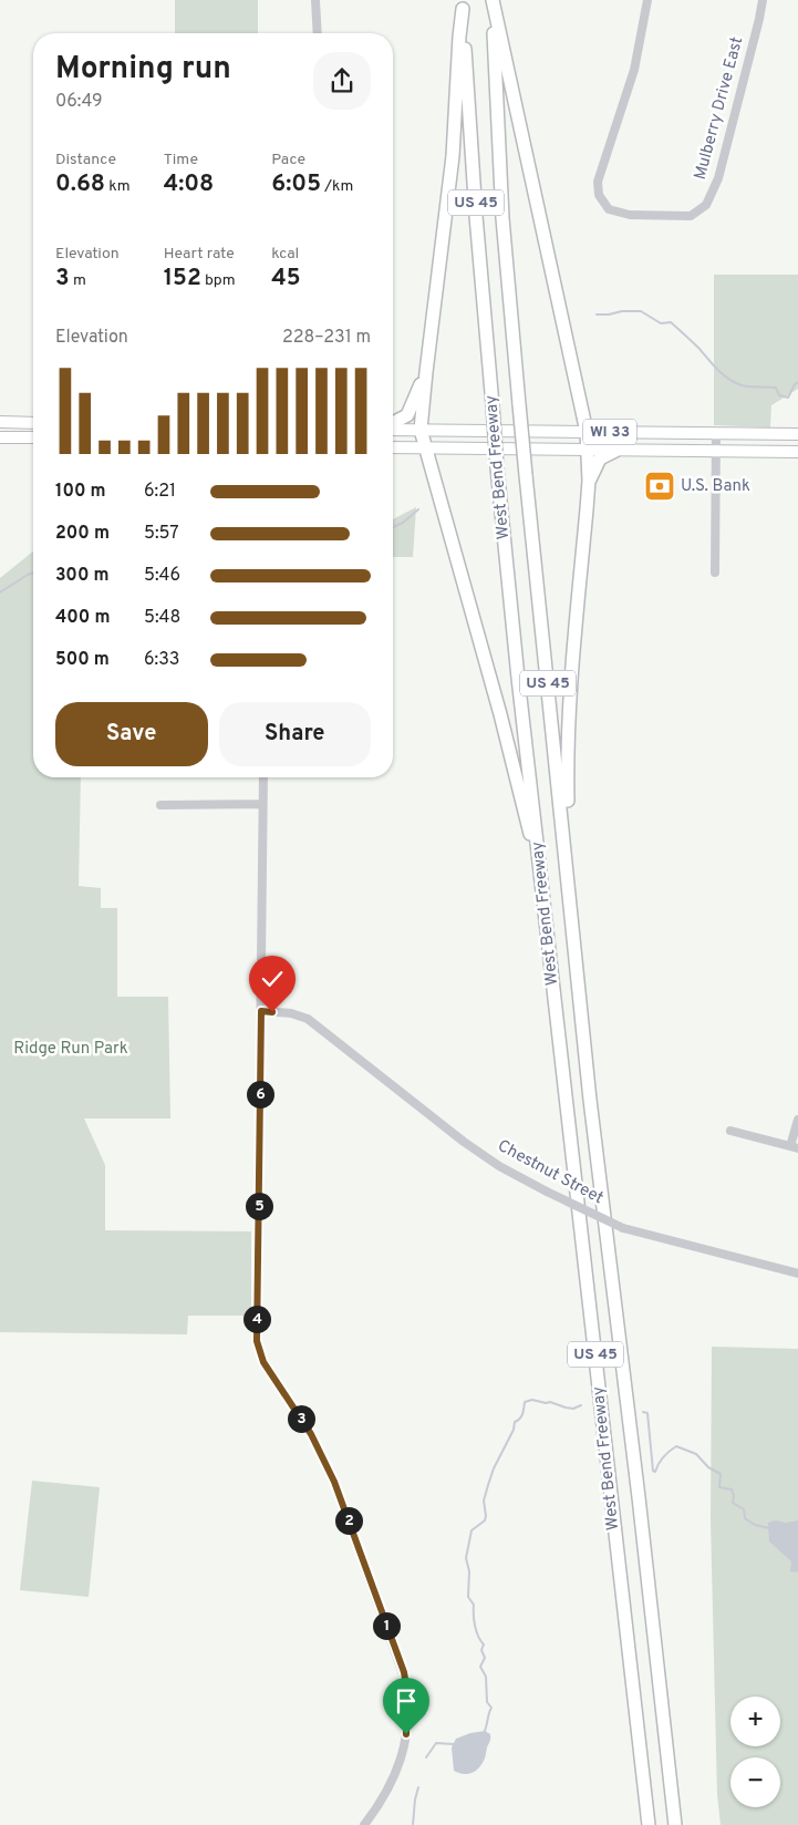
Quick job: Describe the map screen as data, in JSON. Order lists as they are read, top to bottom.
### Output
{
  "streets": {
    "highway": ["US 45", "West Bend Freeway"],
    "main road": ["WI 33"],
    "street": ["Mulberry Drive East", "Chestnut Street"]
  },
  "parks": ["Ridge Run Park"],
  "places": {
    "bank": ["U.S. Bank"]
  },
  "page": {
    "heading": ["Morning run", "06:49"],
    "stats": [
      ["Distance", "0.68 km"],
      ["Time", "4:08"],
      ["Pace", "6:05 /km"],
      ["Elevation", "3 m"],
      ["Heart rate", "152 bpm"],
      ["kcal", "45"]
    ],
    "chart": ["Elevation", "228–231 m"],
    "list": [
      {
        "name": "100 m",
        "note": "6:21"
      },
      {
        "name": "200 m",
        "note": "5:57"
      },
      {
        "name": "300 m",
        "note": "5:46"
      },
      {
        "name": "400 m",
        "note": "5:48"
      },
      {
        "name": "500 m",
        "note": "6:33"
      }
    ],
    "buttons": ["Save", "Share"],
    "pins": [
      "6",
      "5",
      "4",
      "3",
      "2",
      "1"
    ],
    "map_buttons": ["+", "−"]
  }
}
